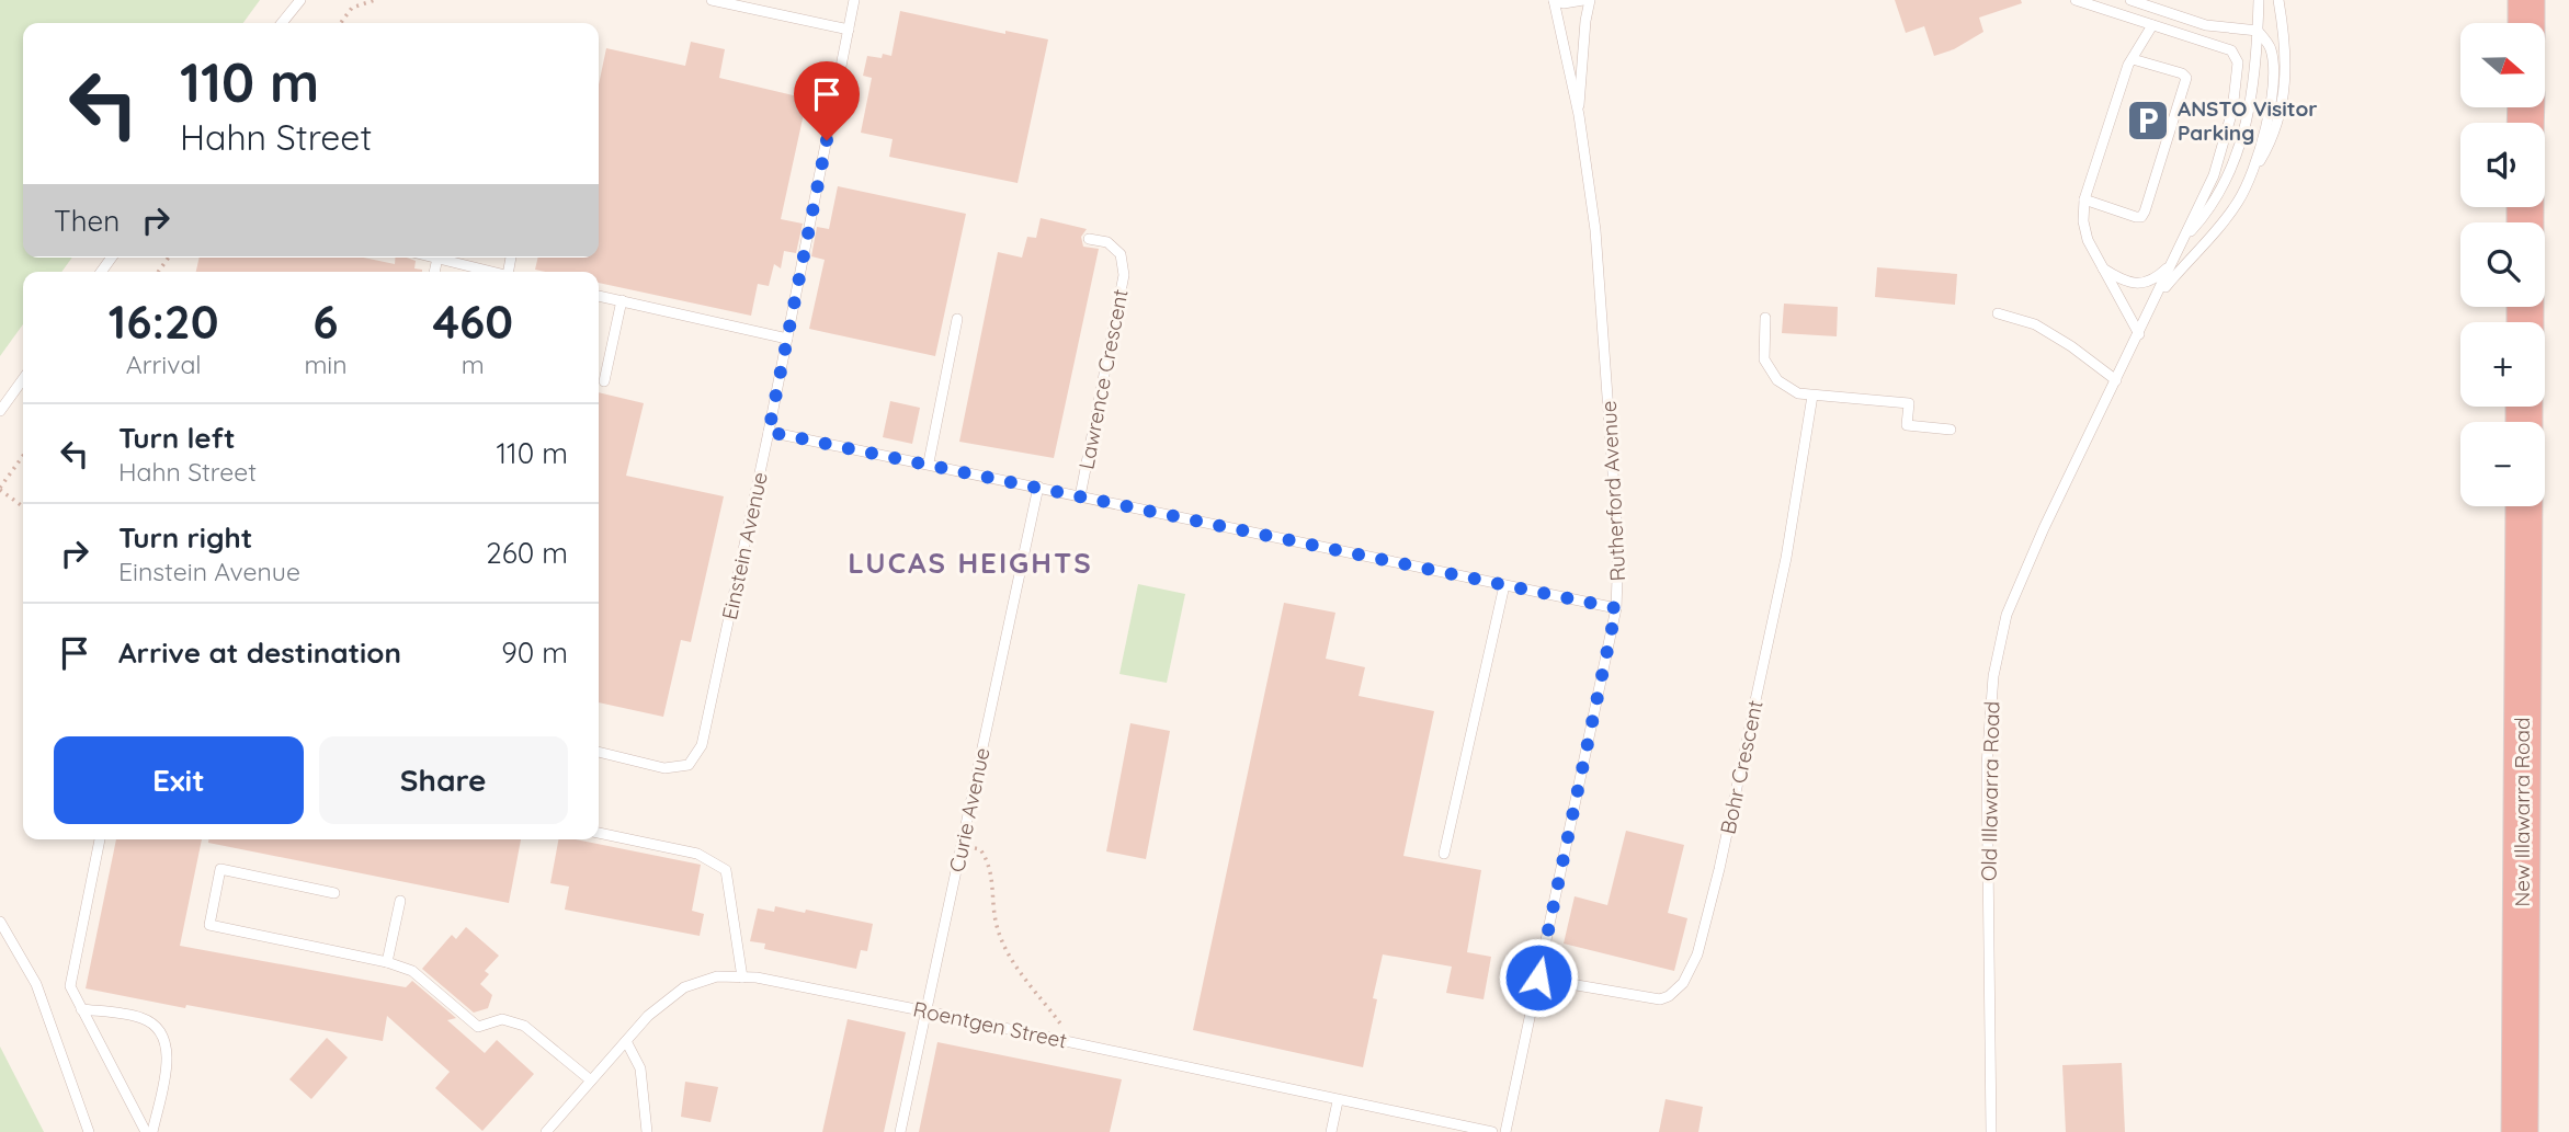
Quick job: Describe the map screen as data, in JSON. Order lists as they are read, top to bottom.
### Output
{
  "streets": {
    "highway": ["New Illawarra Road"],
    "lane": [
      "Lawrence Crescent",
      "Rutherford Avenue",
      "Einstein Avenue",
      "Bohr Crescent",
      "Old Illawarra Road",
      "Curie Avenue",
      "Roentgen Street"
    ]
  },
  "crossings": [
    ["Rutherford Avenue", "Bohr Crescent"],
    ["Curie Avenue", "Roentgen Street"]
  ],
  "districts": ["LUCAS HEIGHTS"],
  "places": {
    "parking": ["ANSTO Visitor Parking"]
  },
  "north": "right",
  "page": {
    "map_buttons": ["+", "−"],
    "turn": ["110 m", "Hahn Street"],
    "then": "Then",
    "eta": [
      "16:20",
      "Arrival",
      "6",
      "min",
      "460",
      "m"
    ],
    "list": [
      {
        "name": "Turn left",
        "note": "Hahn Street",
        "value": "110 m"
      },
      {
        "name": "Turn right",
        "note": "Einstein Avenue",
        "value": "260 m"
      },
      {
        "name": "Arrive at destination",
        "value": "90 m"
      }
    ],
    "buttons": ["Exit", "Share"]
  }
}
